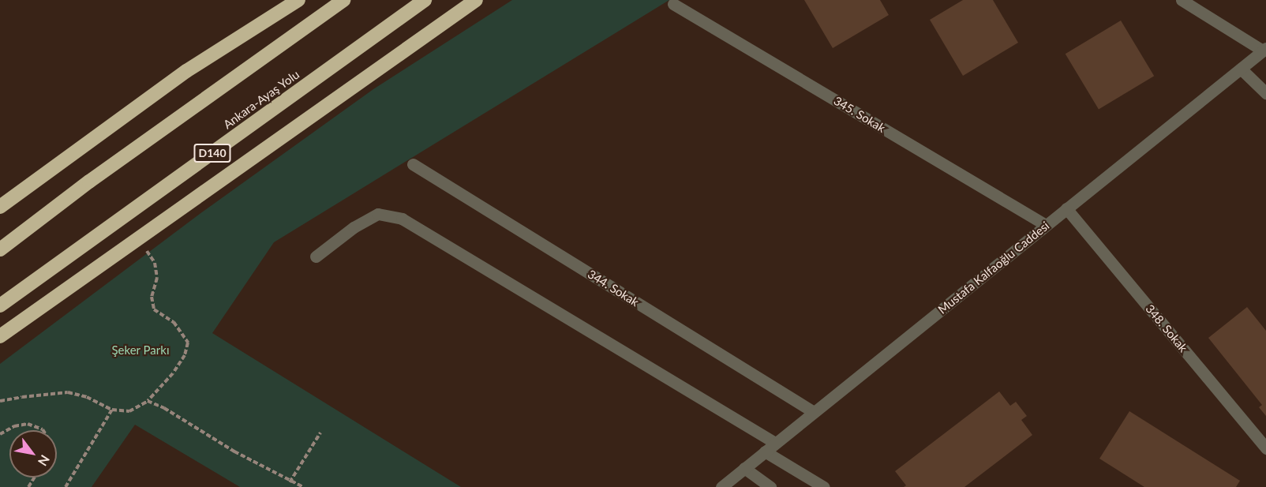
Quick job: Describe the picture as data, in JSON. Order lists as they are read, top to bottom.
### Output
{
  "streets": {
    "highway": ["Ankara-Ayaş Yolu", "D140"],
    "street": [
      "345. Sokak",
      "Mustafa Kalfaoğlu Caddesi",
      "344. Sokak",
      "348. Sokak"
    ]
  },
  "crossings": [
    ["345. Sokak", "Mustafa Kalfaoğlu Caddesi"],
    ["Mustafa Kalfaoğlu Caddesi", "344. Sokak"],
    ["Mustafa Kalfaoğlu Caddesi", "348. Sokak"]
  ],
  "parks": ["Şeker Parkı"],
  "north": "bottom right"
}
